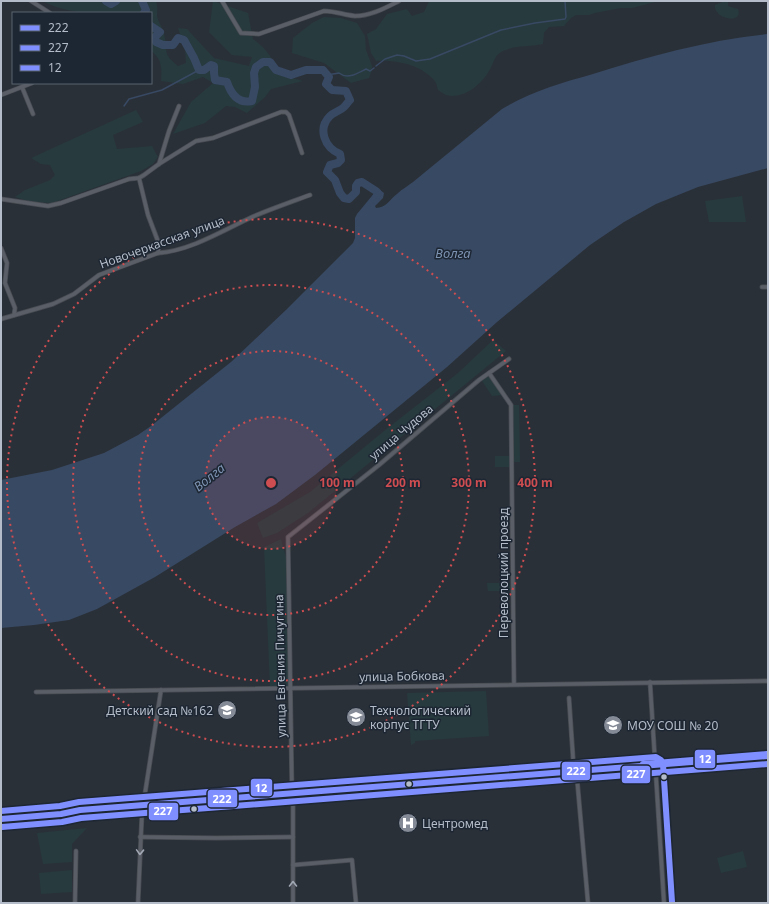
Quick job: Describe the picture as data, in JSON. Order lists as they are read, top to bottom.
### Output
{
  "streets": {
    "street": [
      "Новочеркасская улица",
      "улица Чудова",
      "Переволоцкий проезд",
      "улица Евгения Пичугина",
      "улица Бобкова"
    ]
  },
  "crossings": [
    ["улица Чудова", "Переволоцкий проезд"],
    ["улица Чудова", "улица Евгения Пичугина"],
    ["Переволоцкий проезд", "улица Бобкова"],
    ["улица Евгения Пичугина", "улица Бобкова"]
  ],
  "water": ["Волга"],
  "places": {
    "school or university": ["Детский сад №162", "Технологический корпус ТГТУ", "МОУ СОШ № 20"],
    "hospital": ["Центромед"]
  },
  "lines": ["transit line 12", "transit line 222", "transit line 227"],
  "legend": ["222", "227", "12"],
  "rings": [
    "100 m",
    "200 m",
    "300 m",
    "400 m"
  ]
}
